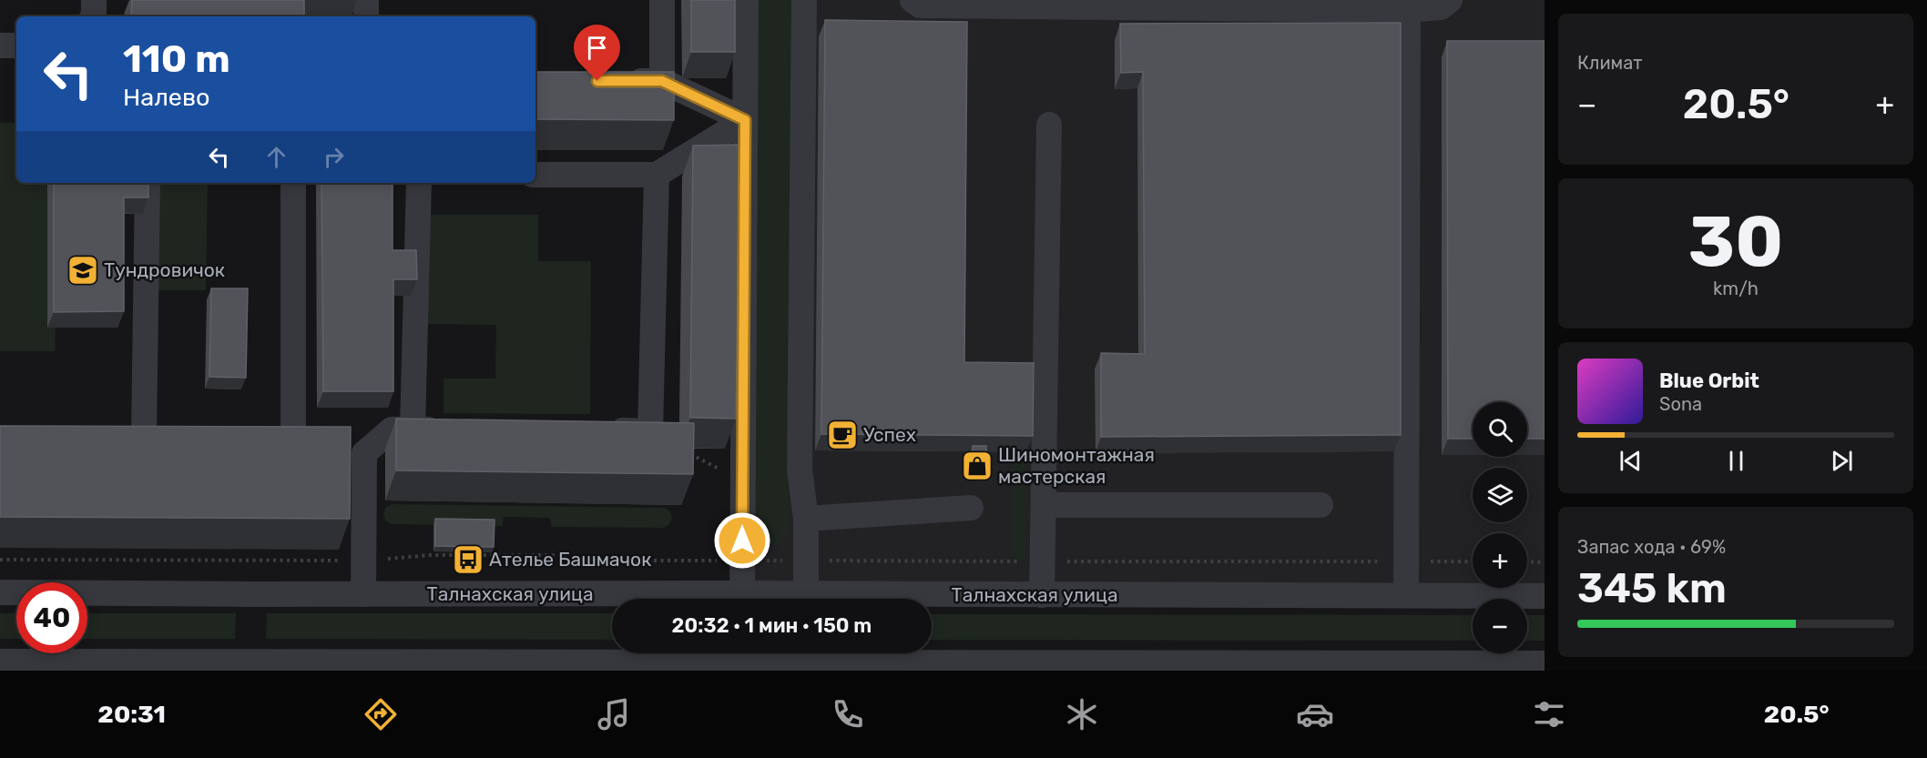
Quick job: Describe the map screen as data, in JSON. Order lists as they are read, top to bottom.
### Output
{
  "streets": {
    "street": ["Талнахская улица"]
  },
  "places": {
    "school or university": ["Тундровичок"],
    "cafe": ["Успех"],
    "shop": ["Шиномонтажная мастерская"],
    "bus stop": ["Ателье Башмачок"]
  },
  "page": {
    "tile": [
      "Климат",
      ["30", "km/h"],
      ["Запас хода · 69%", "345 km"]
    ],
    "turn": ["110 m", "Налево"],
    "heat": ["−", "20.5°", "+"],
    "song": ["Blue Orbit", "Sona"],
    "map_buttons": ["+", "−"],
    "limit": "40",
    "trip": "20:32 · 1 мин · 150 m",
    "tabs": ["20:31", "20.5°"]
  }
}
